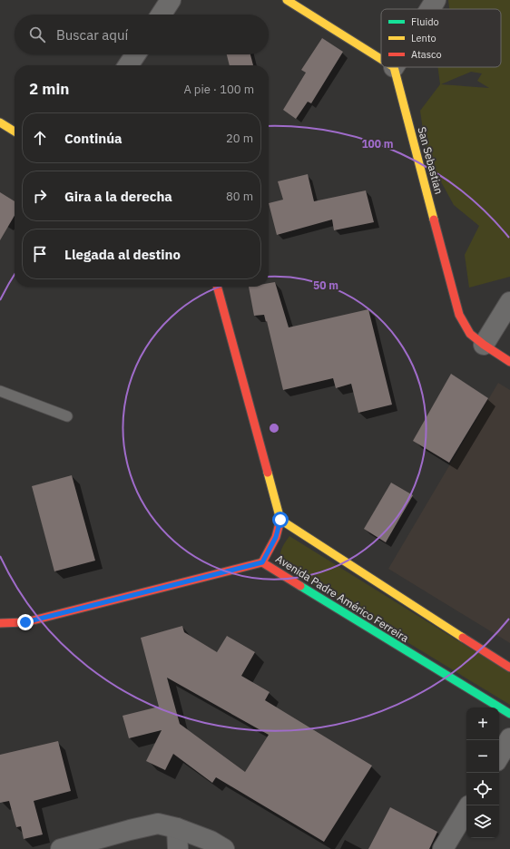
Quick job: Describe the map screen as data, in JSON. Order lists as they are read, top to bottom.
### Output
{
  "streets": {
    "street": ["San Sebastian", "Avenida Padre Américo Ferreira"]
  },
  "legend": ["Fluido", "Lento", "Atasco"],
  "page": {
    "search": "Buscar aquí",
    "heading": ["2 min", "A pie · 100 m"],
    "list": [
      ["Continúa", "20 m"],
      ["Gira a la derecha", "80 m"],
      "Llegada al destino"
    ],
    "map_buttons": ["+", "−"]
  },
  "rings": ["100 m", "50 m"]
}
